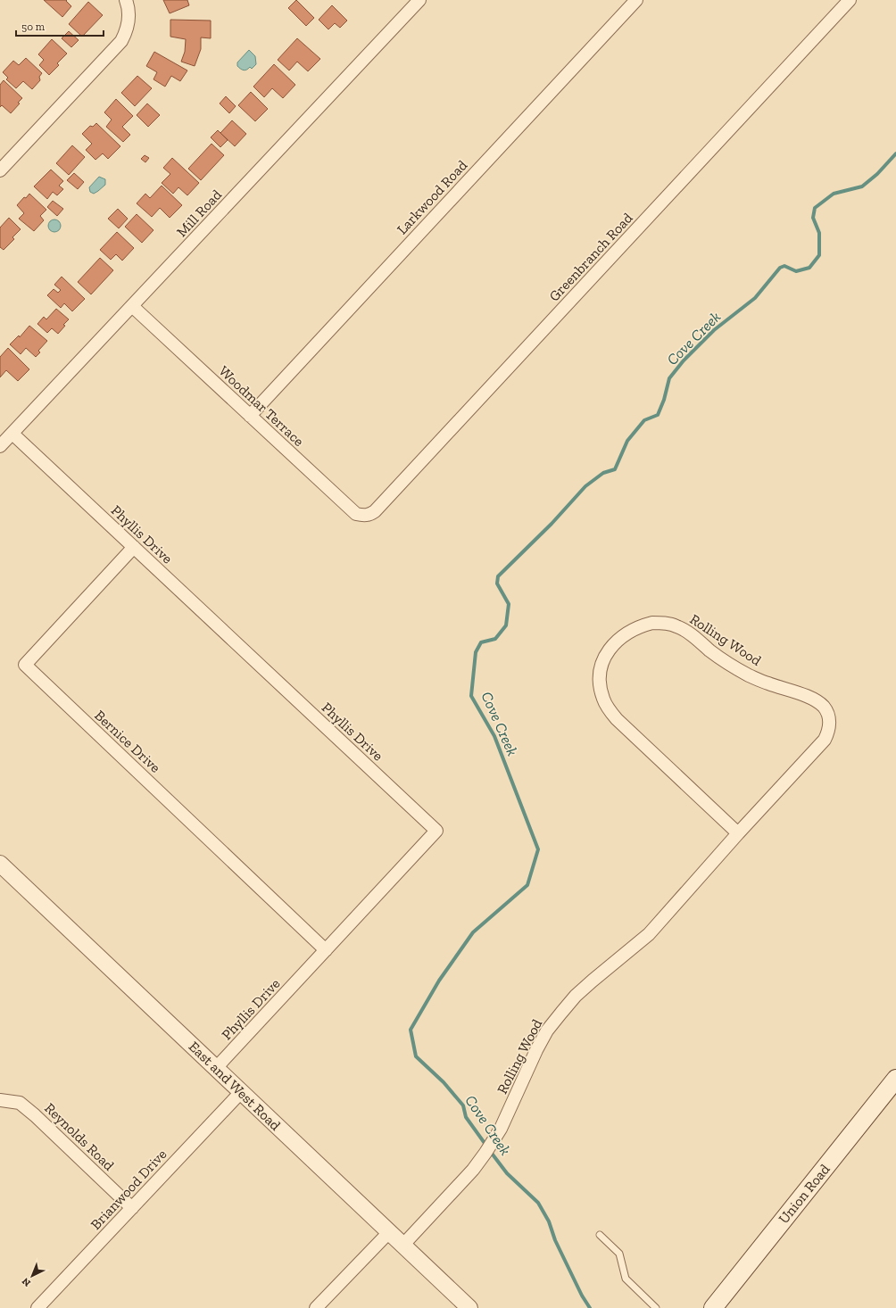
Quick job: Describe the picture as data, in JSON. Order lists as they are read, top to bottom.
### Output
{
  "streets": {
    "main road": ["Union Road"],
    "street": [
      "Larkwood Road",
      "Mill Road",
      "Greenbranch Road",
      "Woodmar Terrace",
      "Phyllis Drive",
      "Rolling Wood",
      "Bernice Drive",
      "East and West Road",
      "Reynolds Road",
      "Brianwood Drive"
    ]
  },
  "crossings": [
    ["Larkwood Road", "Woodmar Terrace"],
    ["Mill Road", "Woodmar Terrace"],
    ["Mill Road", "Phyllis Drive"],
    ["Greenbranch Road", "Woodmar Terrace"],
    ["Phyllis Drive", "Bernice Drive"],
    ["Phyllis Drive", "East and West Road"],
    ["Rolling Wood", "East and West Road"],
    ["East and West Road", "Brianwood Drive"],
    ["Reynolds Road", "Brianwood Drive"]
  ],
  "water": ["Cove Creek"],
  "scale_bar": "50 m",
  "north": "bottom left"
}
